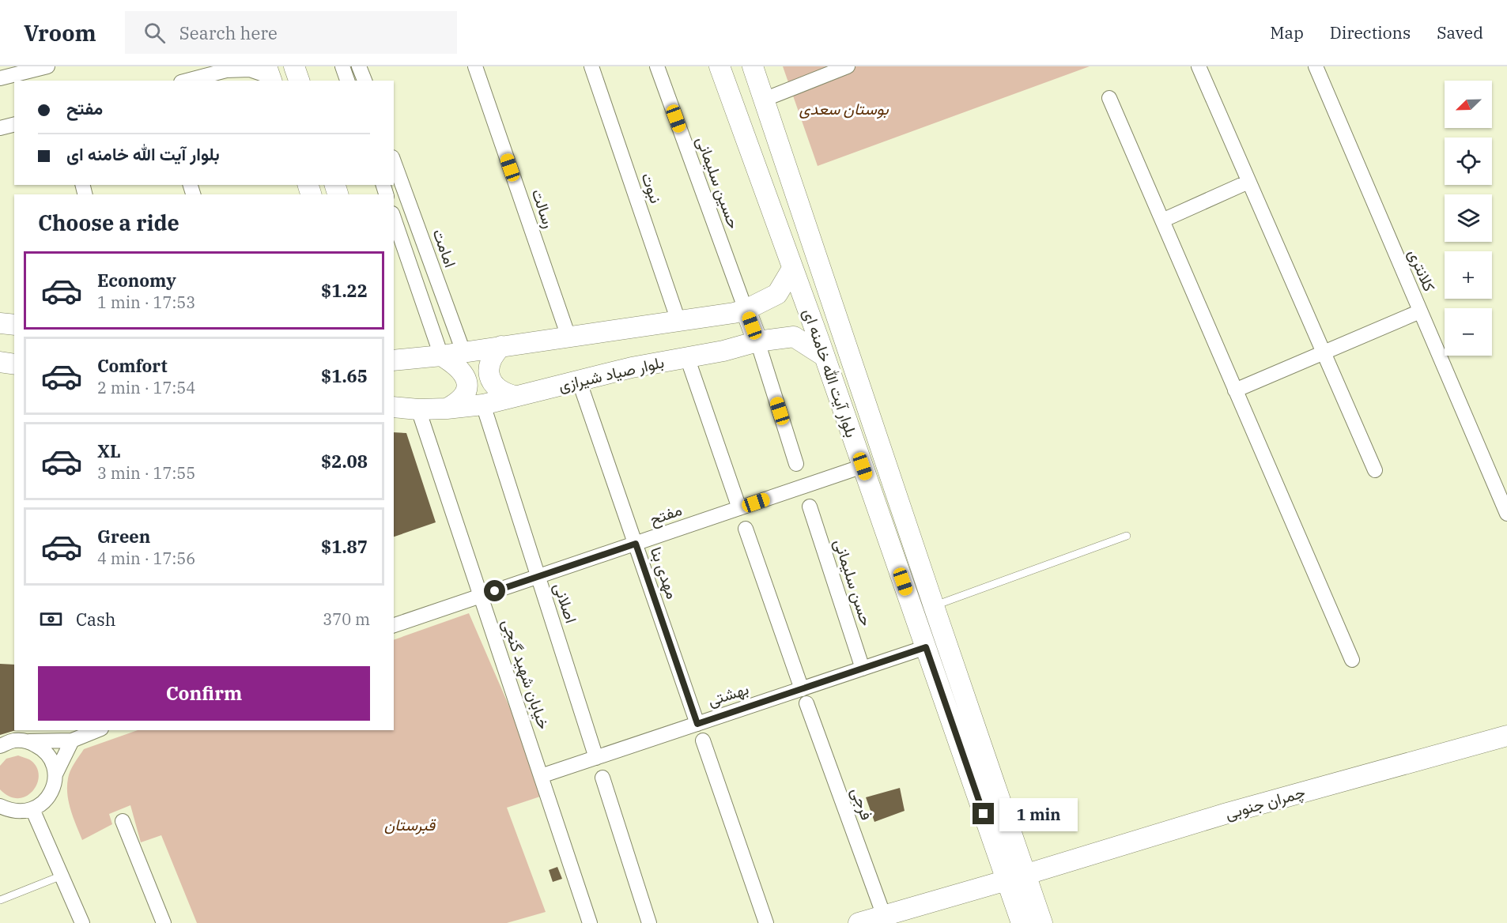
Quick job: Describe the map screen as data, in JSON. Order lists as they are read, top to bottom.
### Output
{
  "streets": {
    "main road": ["بلوار آیت الله خامنه ای", "بلوار صیاد شیرازی", "چمران جنوبی"],
    "street": [
      "حسین سلیمانی",
      "نبوت",
      "رسالت",
      "امامت",
      "کلانتری",
      "مفتح",
      "مهدی بنا",
      "حسن سلیمانی",
      "اصلانی",
      "خیابان شهید گنجی",
      "بهشتی",
      "فرجی"
    ]
  },
  "crossings": [
    ["بلوار آیت الله خامنه ای", "بلوار صیاد شیرازی"],
    ["بلوار آیت الله خامنه ای", "مفتح"],
    ["بلوار آیت الله خامنه ای", "بهشتی"],
    ["بلوار آیت الله خامنه ای", "چمران جنوبی"],
    ["بلوار صیاد شیرازی", "مهدی بنا"],
    ["بلوار صیاد شیرازی", "اصلانی"],
    ["بلوار صیاد شیرازی", "خیابان شهید گنجی"],
    ["مفتح", "مهدی بنا"],
    ["مفتح", "اصلانی"],
    ["مفتح", "خیابان شهید گنجی"],
    ["مهدی بنا", "بهشتی"],
    ["حسن سلیمانی", "بهشتی"],
    ["اصلانی", "بهشتی"],
    ["خیابان شهید گنجی", "بهشتی"],
    ["چمران جنوبی", "فرجی"]
  ],
  "parks": ["بوستان سعدی", "قبرستان"],
  "north": "bottom left",
  "page": {
    "header": "Vroom",
    "search": "Search here",
    "nav": ["Map", "Directions", "Saved"],
    "map_buttons": ["+", "−"],
    "banner": ["مفتح", "بلوار آیت الله خامنه ای"],
    "heading": "Choose a ride",
    "list": [
      {
        "name": "Economy",
        "note": "1 min · 17:53",
        "value": "$1.22"
      },
      {
        "name": "Comfort",
        "note": "2 min · 17:54",
        "value": "$1.65"
      },
      {
        "name": "XL",
        "note": "3 min · 17:55",
        "value": "$2.08"
      },
      {
        "name": "Green",
        "note": "4 min · 17:56",
        "value": "$1.87"
      }
    ],
    "pay": ["Cash", "370 m"],
    "buttons": "Confirm",
    "bubble": "1 min"
  }
}
